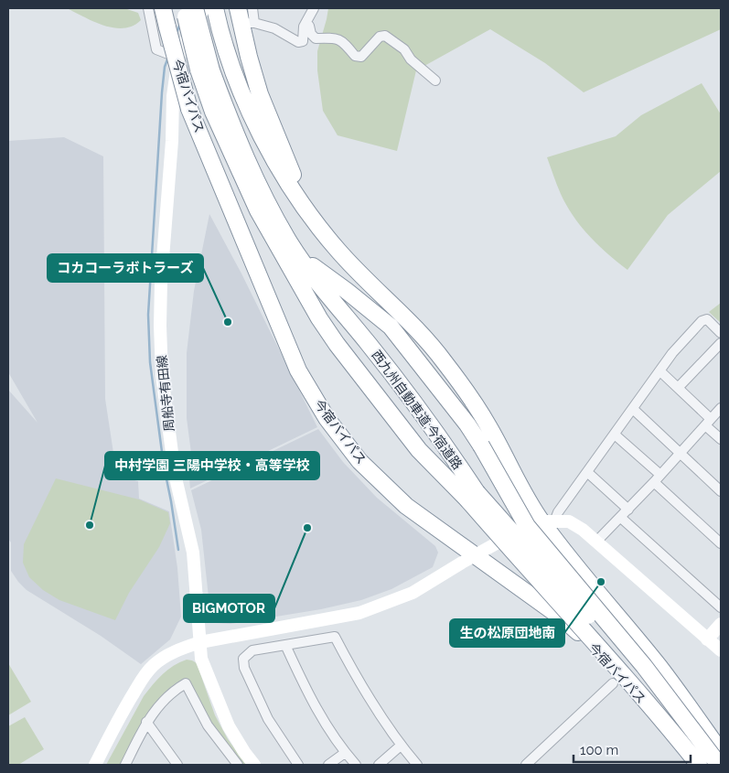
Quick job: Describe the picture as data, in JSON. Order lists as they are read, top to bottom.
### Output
{
  "streets": {
    "highway": ["今宿バイパス", "西九州自動車道;今宿道路"],
    "main road": ["周船寺有田線"]
  },
  "places": [
    "コカコーラボトラーズ",
    "中村学園 三陽中学校・高等学校",
    "BIGMOTOR",
    "生の松原団地南"
  ],
  "scale_bar": "100 m"
}
